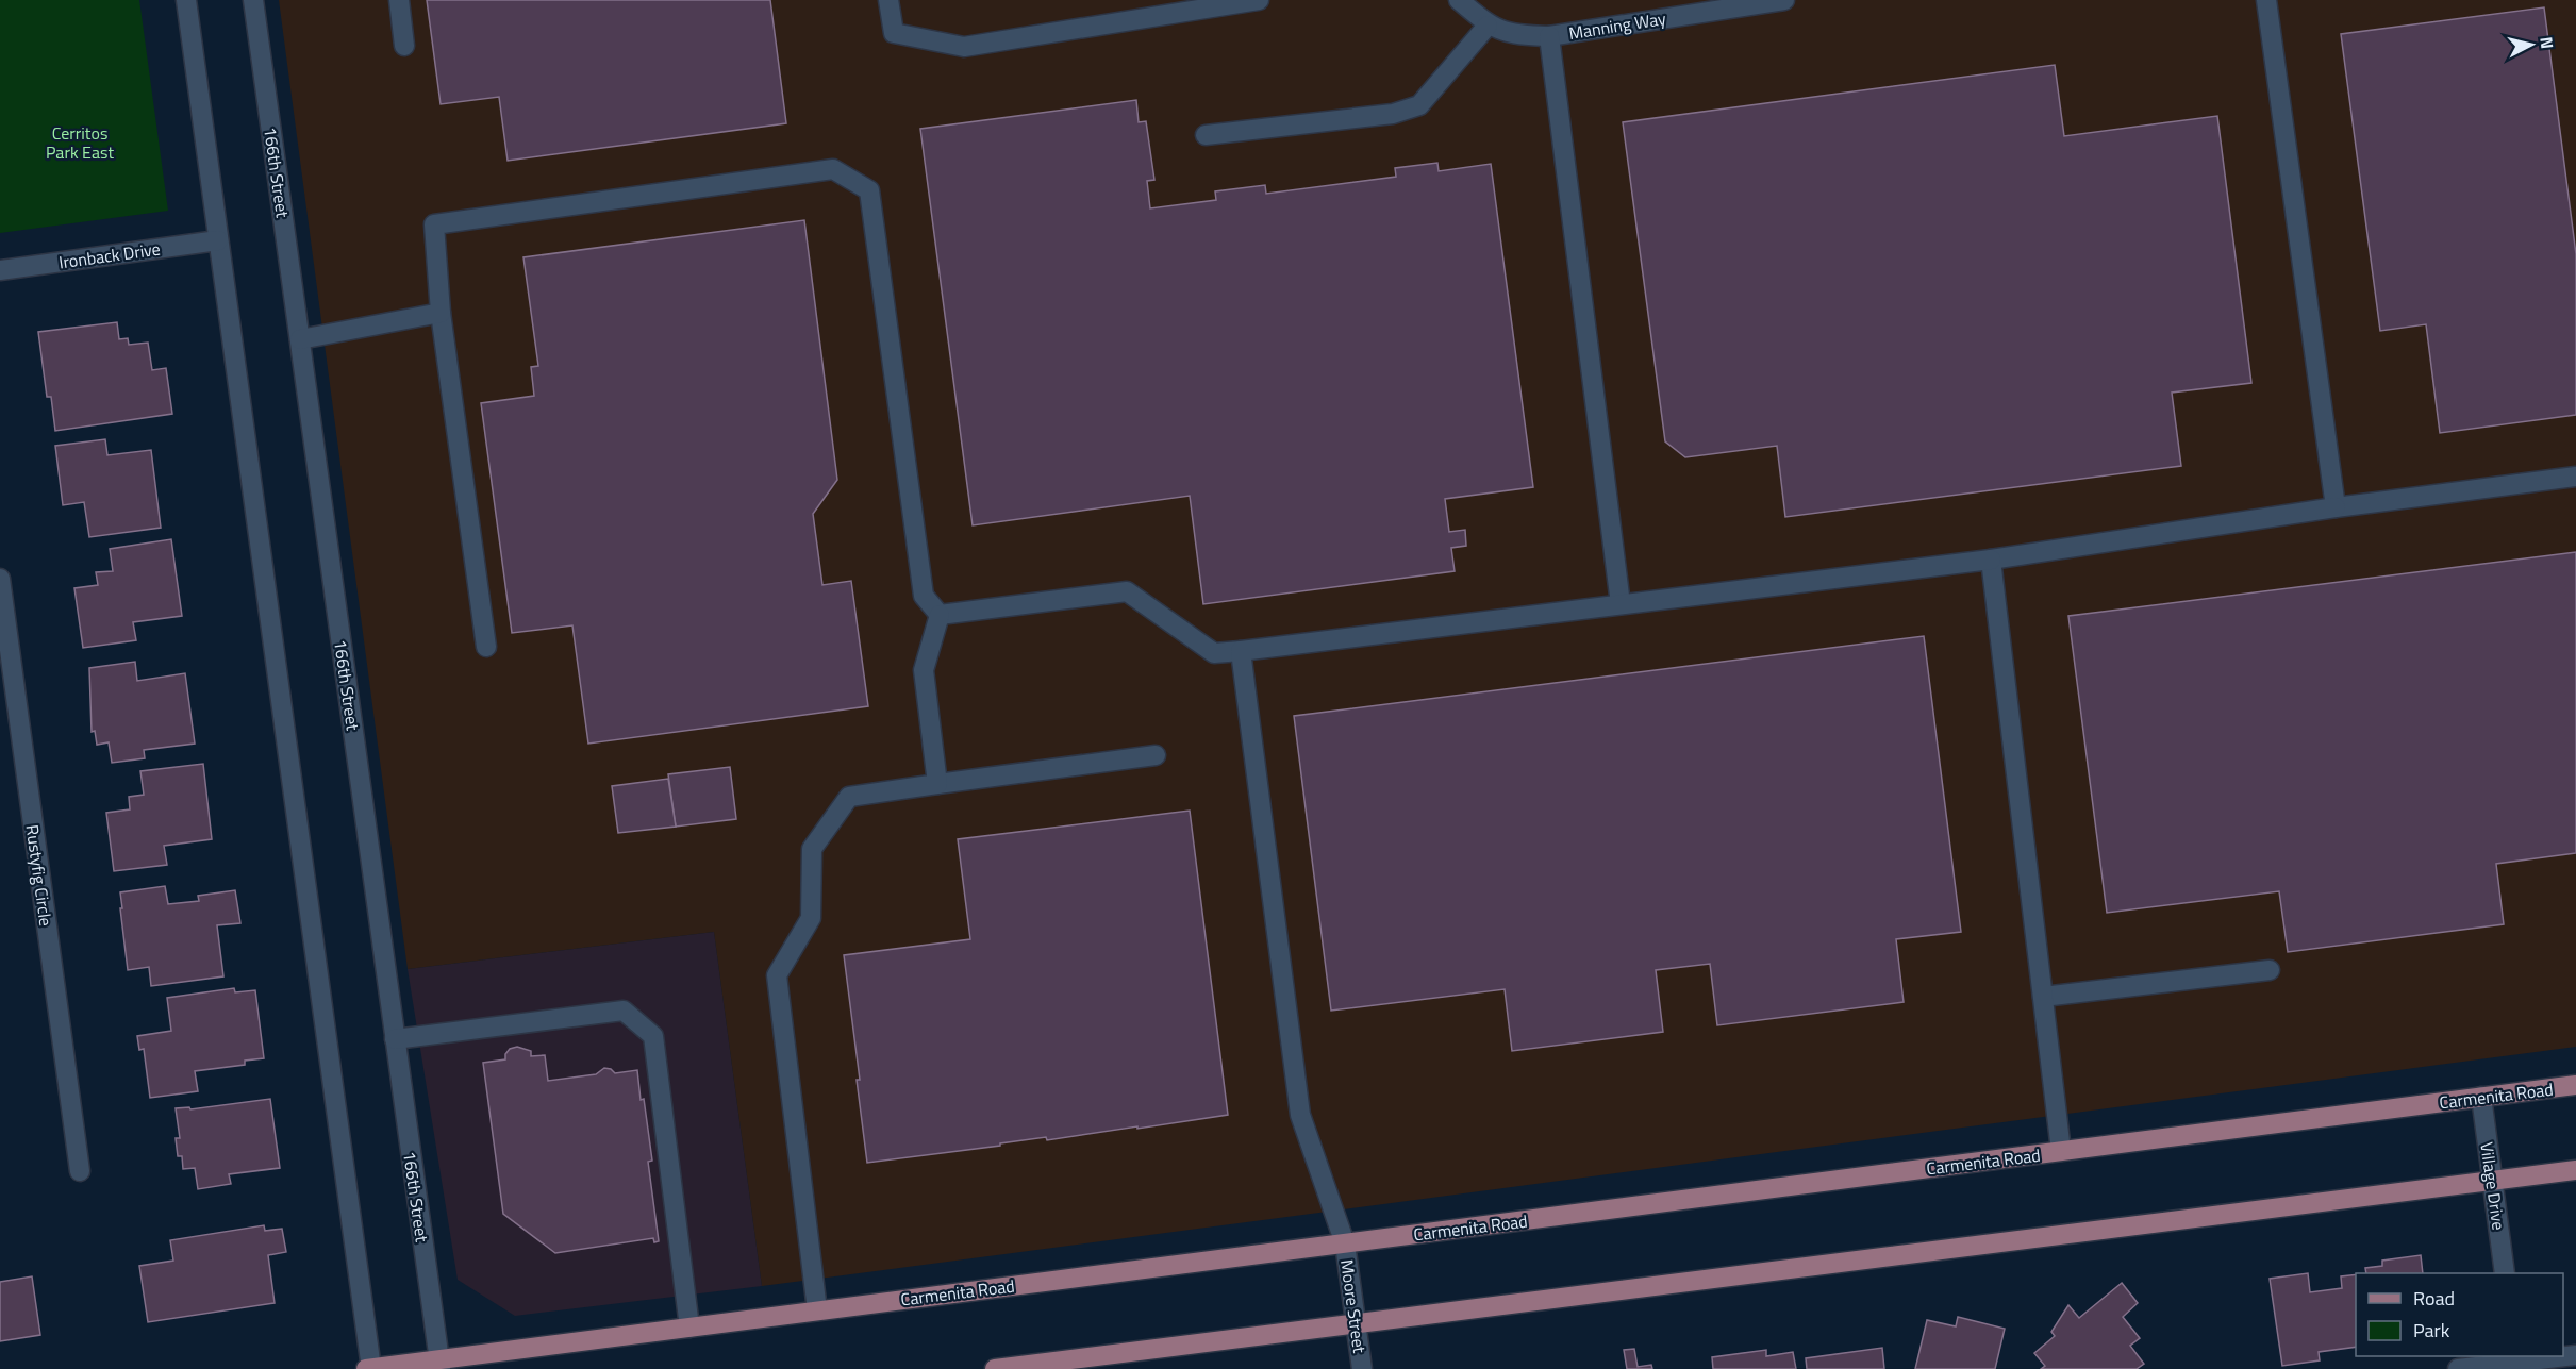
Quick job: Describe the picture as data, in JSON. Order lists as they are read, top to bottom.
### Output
{
  "streets": {
    "main road": ["Carmenita Road"],
    "street": [
      "Manning Way",
      "166th Street",
      "Ironback Drive",
      "Rustyfig Circle",
      "Village Drive",
      "Moore Street"
    ]
  },
  "crossings": [
    ["166th Street", "Carmenita Road"],
    ["Carmenita Road", "Village Drive"],
    ["Carmenita Road", "Moore Street"]
  ],
  "parks": ["Cerritos Park East"],
  "legend": ["Road", "Park"],
  "north": "right"
}
